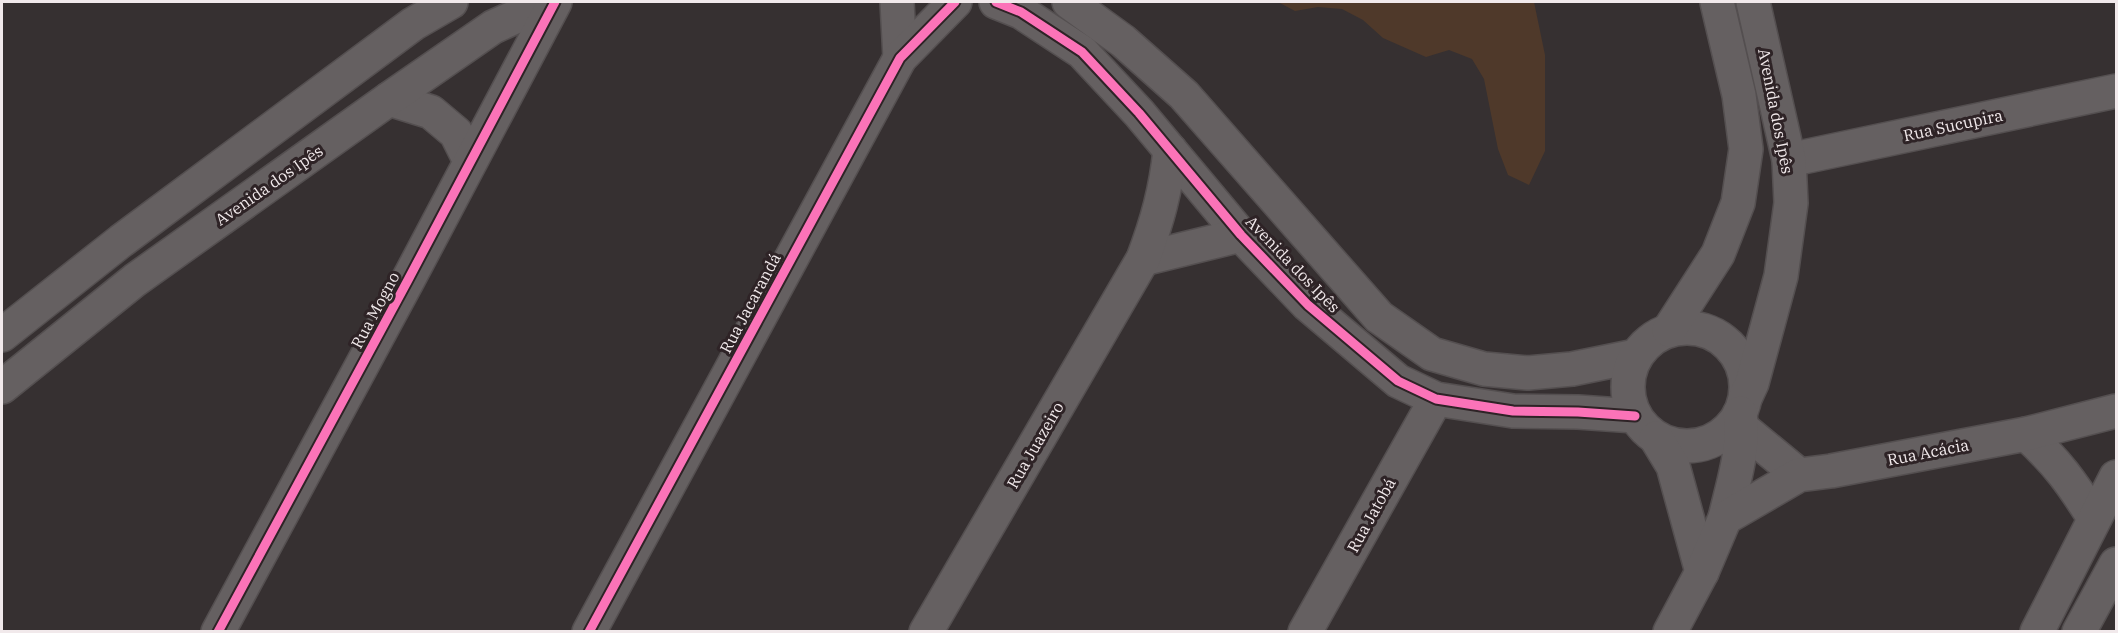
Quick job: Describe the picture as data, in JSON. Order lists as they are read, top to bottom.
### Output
{
  "streets": {
    "street": [
      "Avenida dos Ipês",
      "Rua Sucupira",
      "Rua Jacarandá",
      "Rua Mogno",
      "Rua Juazeiro",
      "Rua Acácia",
      "Rua Jatobá"
    ]
  },
  "crossings": [
    ["Avenida dos Ipês", "Rua Sucupira"],
    ["Avenida dos Ipês", "Rua Juazeiro"],
    ["Avenida dos Ipês", "Rua Jatobá"]
  ]
}
